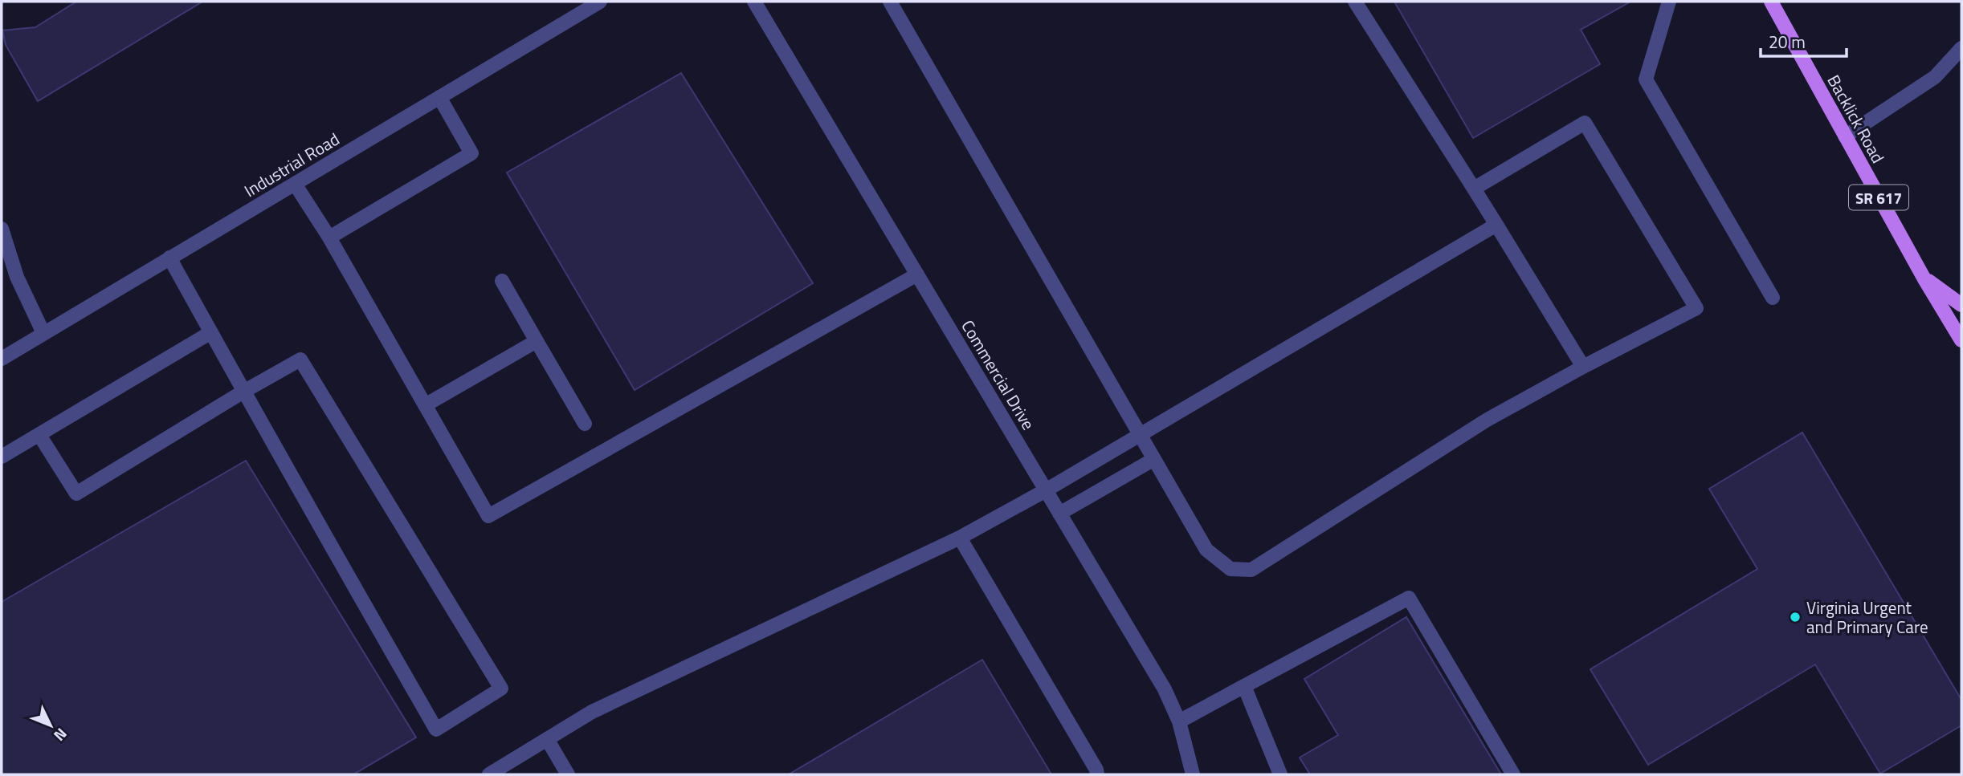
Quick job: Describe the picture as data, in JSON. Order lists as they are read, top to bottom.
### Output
{
  "streets": {
    "main road": ["Backlick Road", "SR 617"],
    "street": ["Industrial Road", "Commercial Drive"]
  },
  "places": ["Virginia Urgent and Primary Care"],
  "scale_bar": "20 m",
  "north": "bottom right"
}
